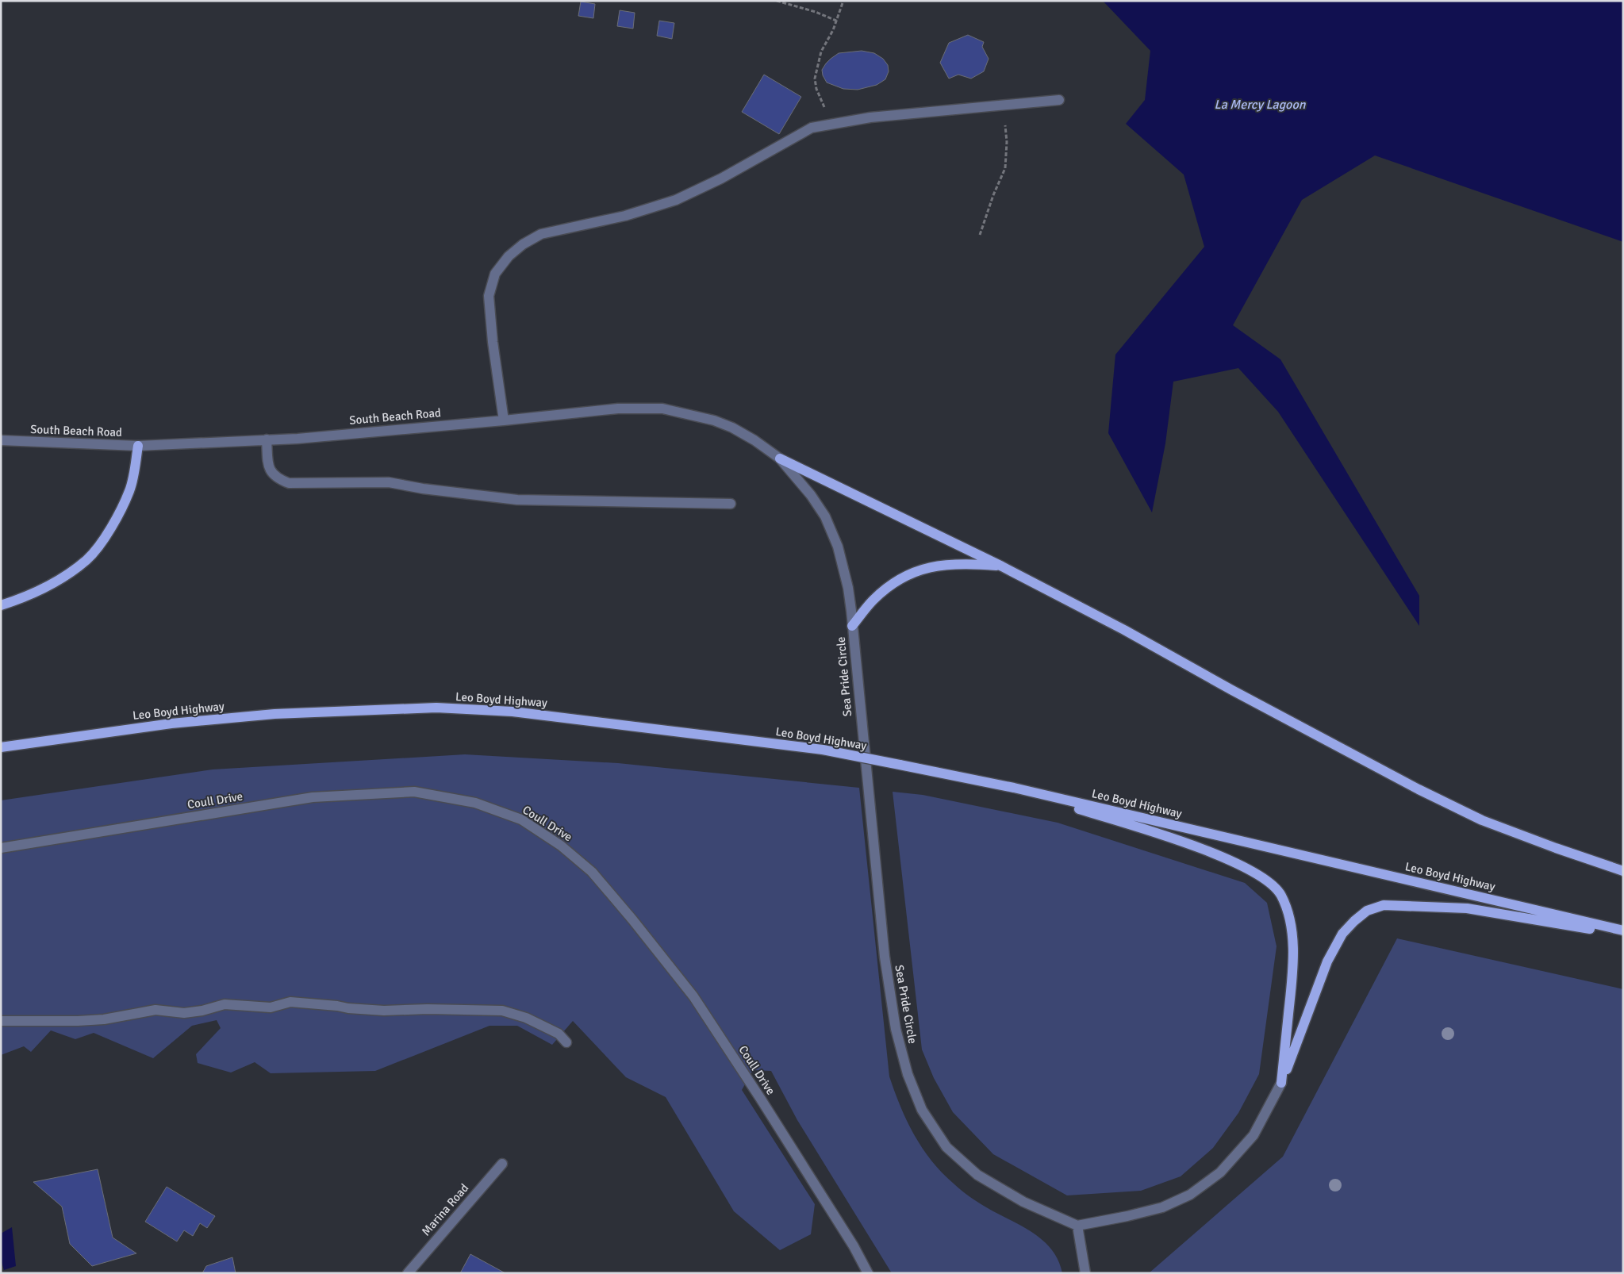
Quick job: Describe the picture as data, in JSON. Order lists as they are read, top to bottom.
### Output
{
  "streets": {
    "main road": ["Leo Boyd Highway"],
    "street": [
      "South Beach Road",
      "Sea Pride Circle",
      "Coull Drive",
      "Marina Road"
    ]
  },
  "crossings": [
    ["South Beach Road", "Sea Pride Circle"]
  ],
  "water": ["La Mercy Lagoon"]
}
